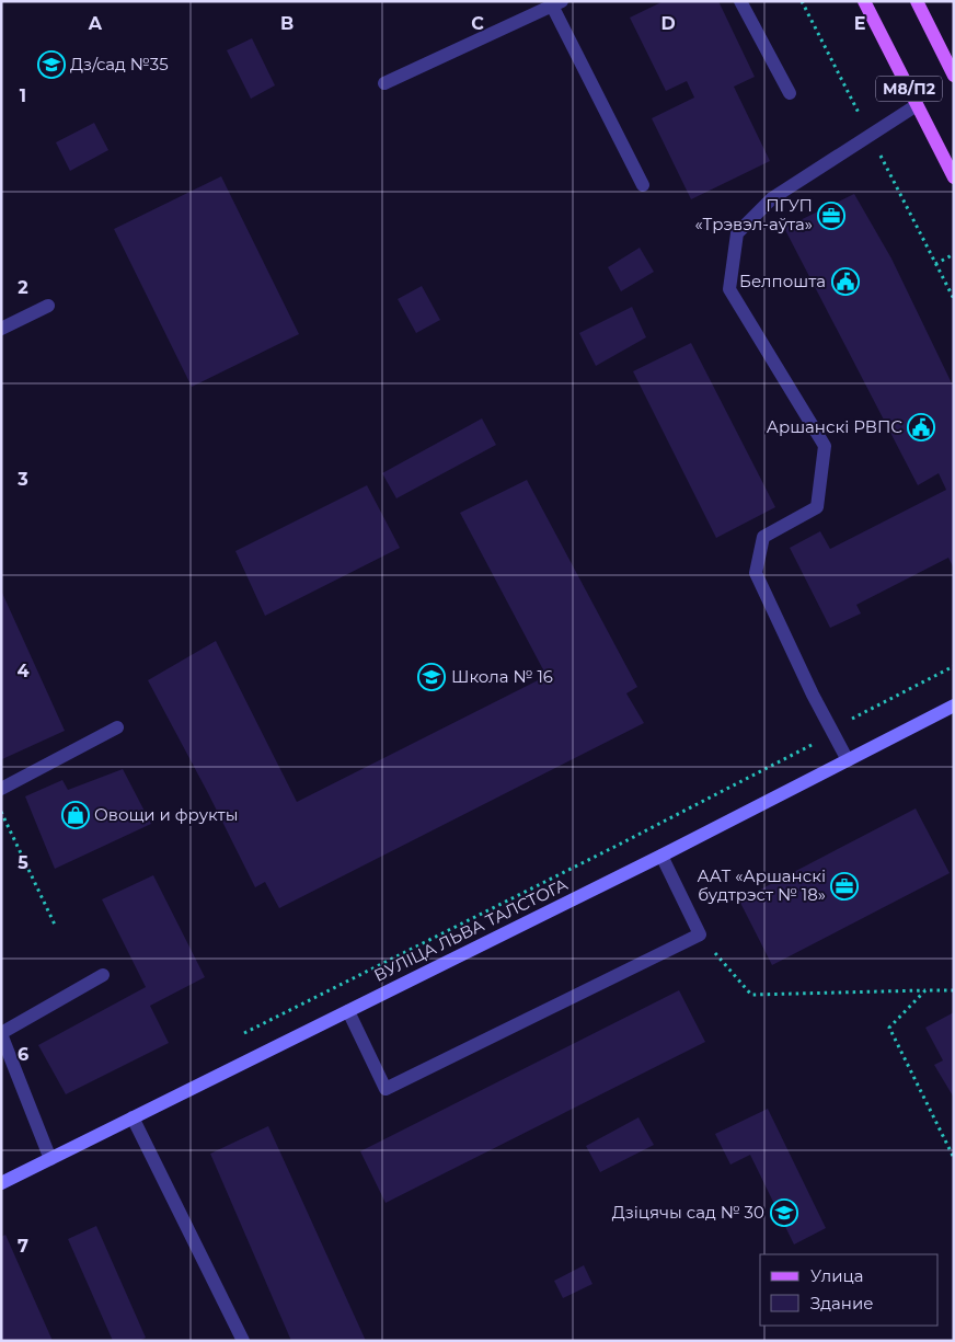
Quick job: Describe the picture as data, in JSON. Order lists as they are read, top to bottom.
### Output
{
  "streets": {
    "main road": ["М8/П2"],
    "street": ["ВУЛІЦА ЛЬВА ТАЛСТОГА"]
  },
  "places": {
    "school or university": ["Дз/сад №35", "Школа № 16", "Дзіцячы сад № 30"],
    "office": ["ПГУП «Трэвэл-аўта»", "ААТ «Аршанскі будтрэст № 18»"],
    "public building": ["Белпошта", "Аршанскі РВПС"],
    "shop": ["Овощи и фрукты"]
  },
  "legend": ["Улица", "Здание"],
  "grid": {
    "columns": [
      "A",
      "B",
      "C",
      "D",
      "E"
    ],
    "rows": [
      "1",
      "2",
      "3",
      "4",
      "5",
      "6",
      "7"
    ]
  }
}
